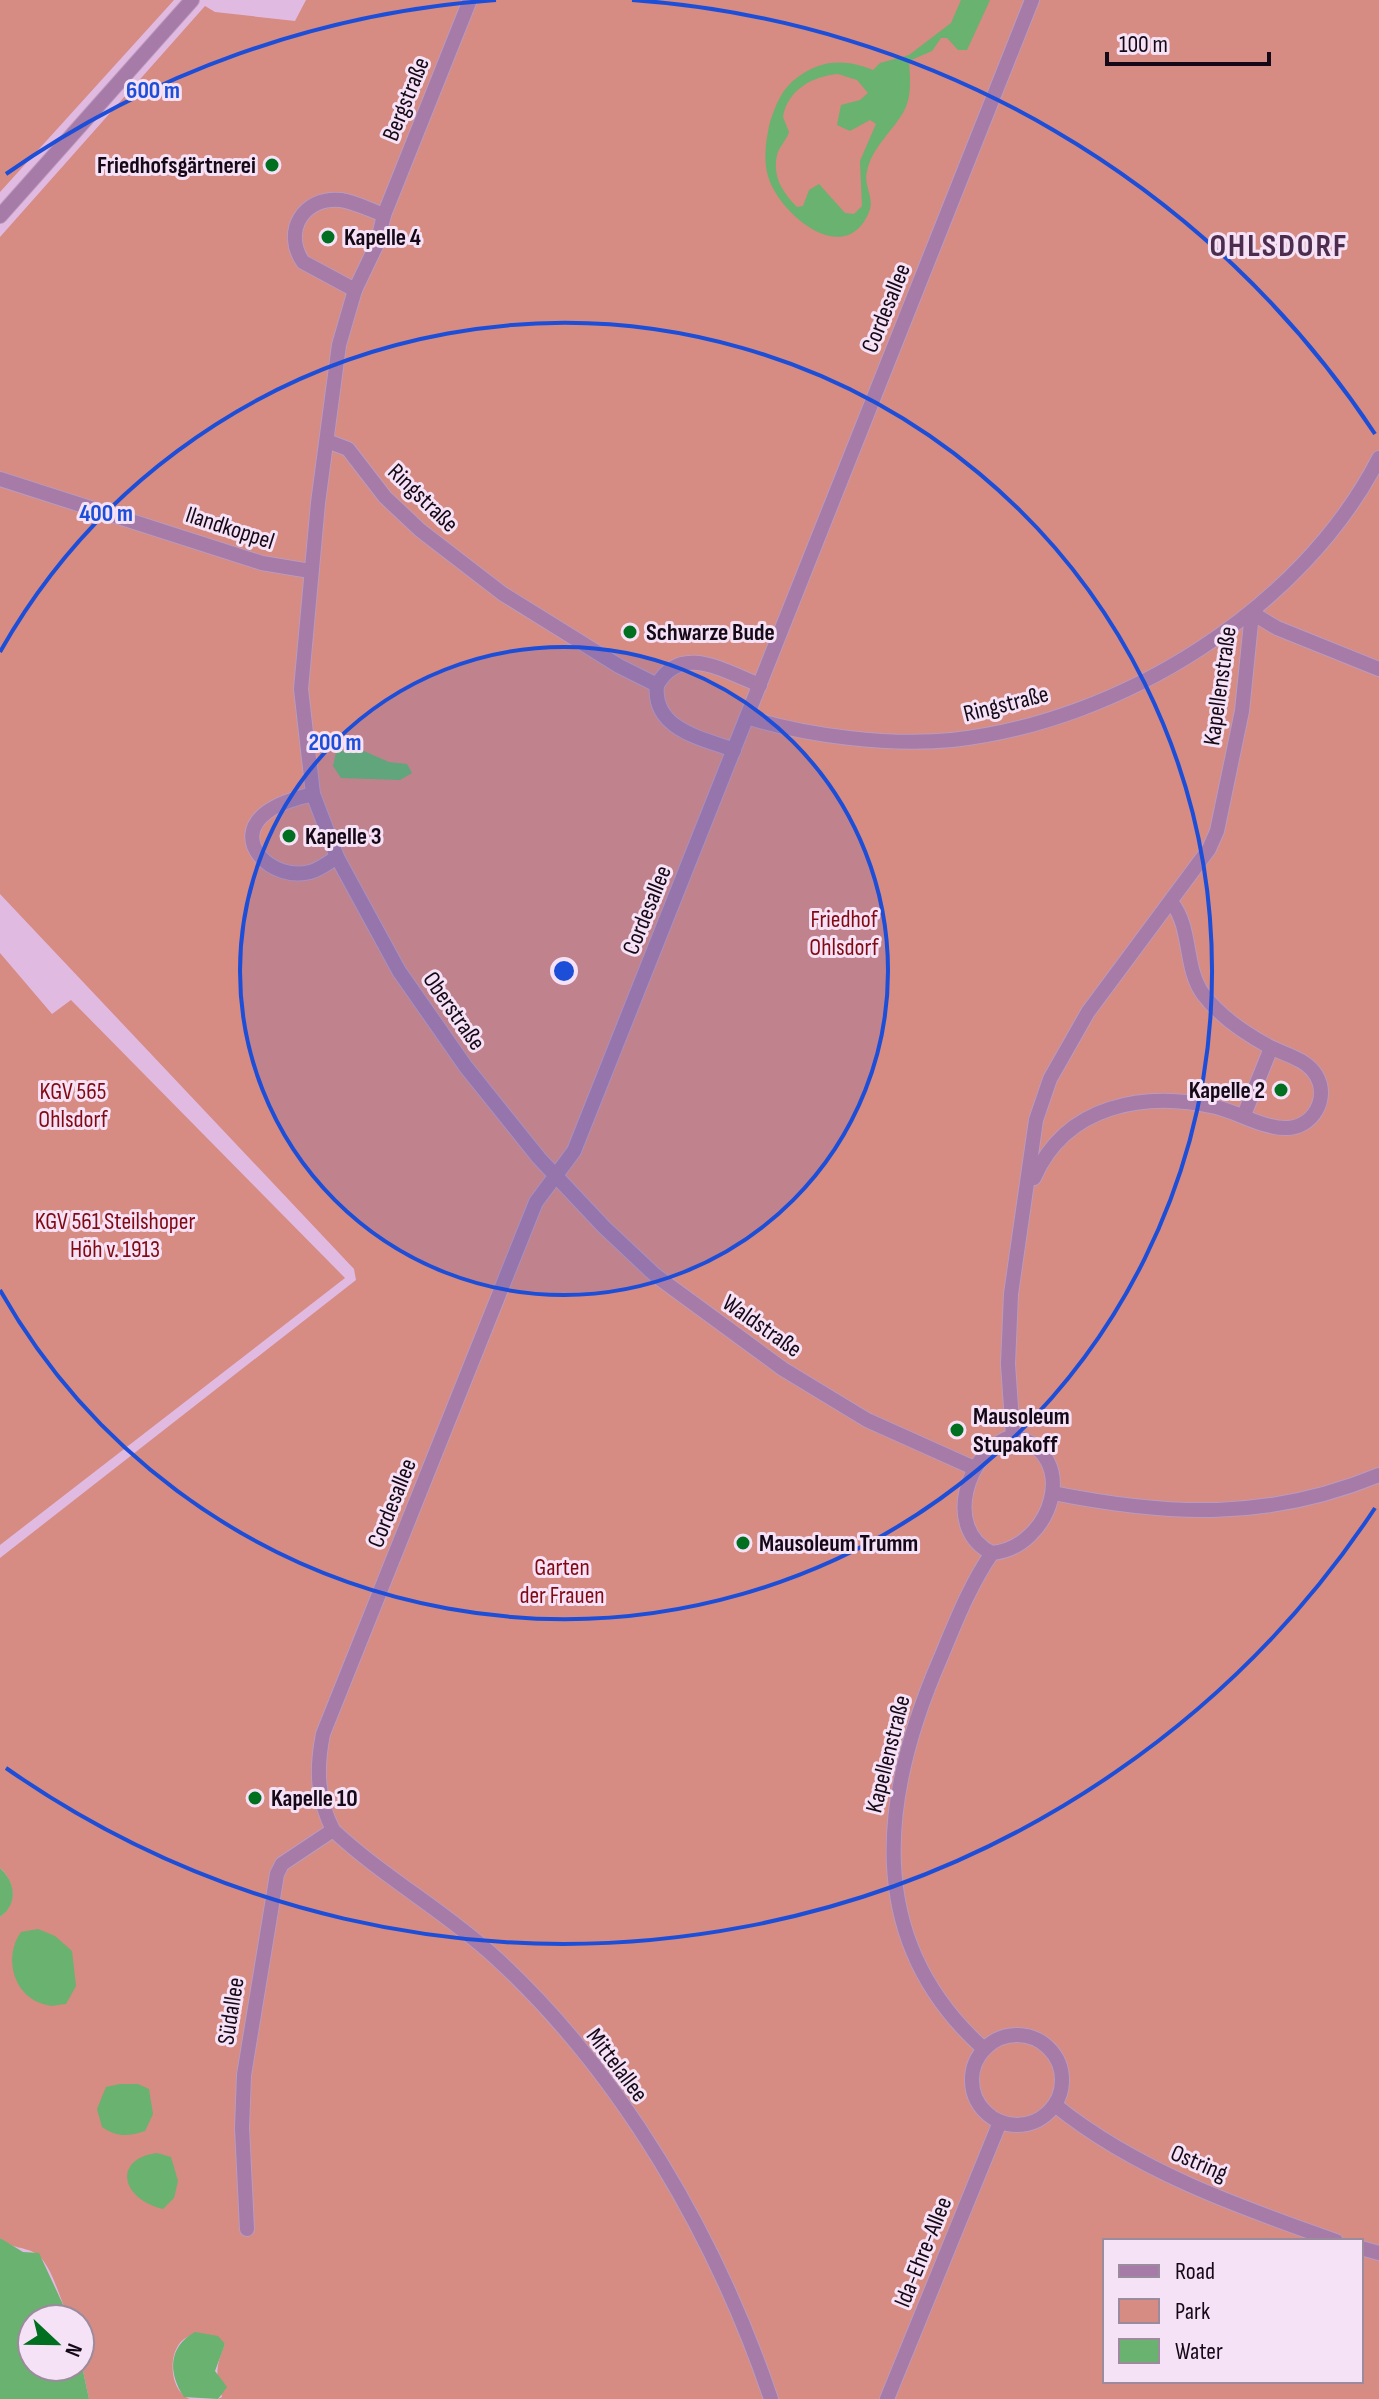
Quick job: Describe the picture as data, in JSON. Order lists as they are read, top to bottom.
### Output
{
  "streets": {
    "street": [
      "Bergstraße",
      "Cordesallee",
      "Ringstraße",
      "Ilandkoppel",
      "Kapellenstraße",
      "Oberstraße",
      "Waldstraße",
      "Südallee",
      "Mittelallee",
      "Ostring",
      "Ida-Ehre-Allee"
    ]
  },
  "crossings": [
    ["Bergstraße", "Ringstraße"],
    ["Bergstraße", "Oberstraße"],
    ["Cordesallee", "Ringstraße"],
    ["Cordesallee", "Oberstraße"],
    ["Cordesallee", "Waldstraße"],
    ["Cordesallee", "Südallee"],
    ["Cordesallee", "Mittelallee"],
    ["Ringstraße", "Kapellenstraße"],
    ["Ilandkoppel", "Oberstraße"],
    ["Kapellenstraße", "Waldstraße"],
    ["Kapellenstraße", "Ostring"],
    ["Kapellenstraße", "Ida-Ehre-Allee"],
    ["Oberstraße", "Waldstraße"],
    ["Südallee", "Mittelallee"],
    ["Ostring", "Ida-Ehre-Allee"]
  ],
  "districts": ["OHLSDORF"],
  "parks": [
    "Friedhof Ohlsdorf",
    "KGV 565 Ohlsdorf",
    "KGV 561 Steilshoper Höh v. 1913",
    "Garten der Frauen"
  ],
  "places": [
    "Friedhofsgärtnerei",
    "Kapelle 4",
    "Schwarze Bude",
    "Kapelle 3",
    "Kapelle 2",
    "Mausoleum Stupakoff",
    "Mausoleum Trumm",
    "Kapelle 10"
  ],
  "legend": ["Road", "Park", "Water"],
  "scale_bar": "100 m",
  "north": "right",
  "rings": ["600 m", "400 m", "200 m"]
}
